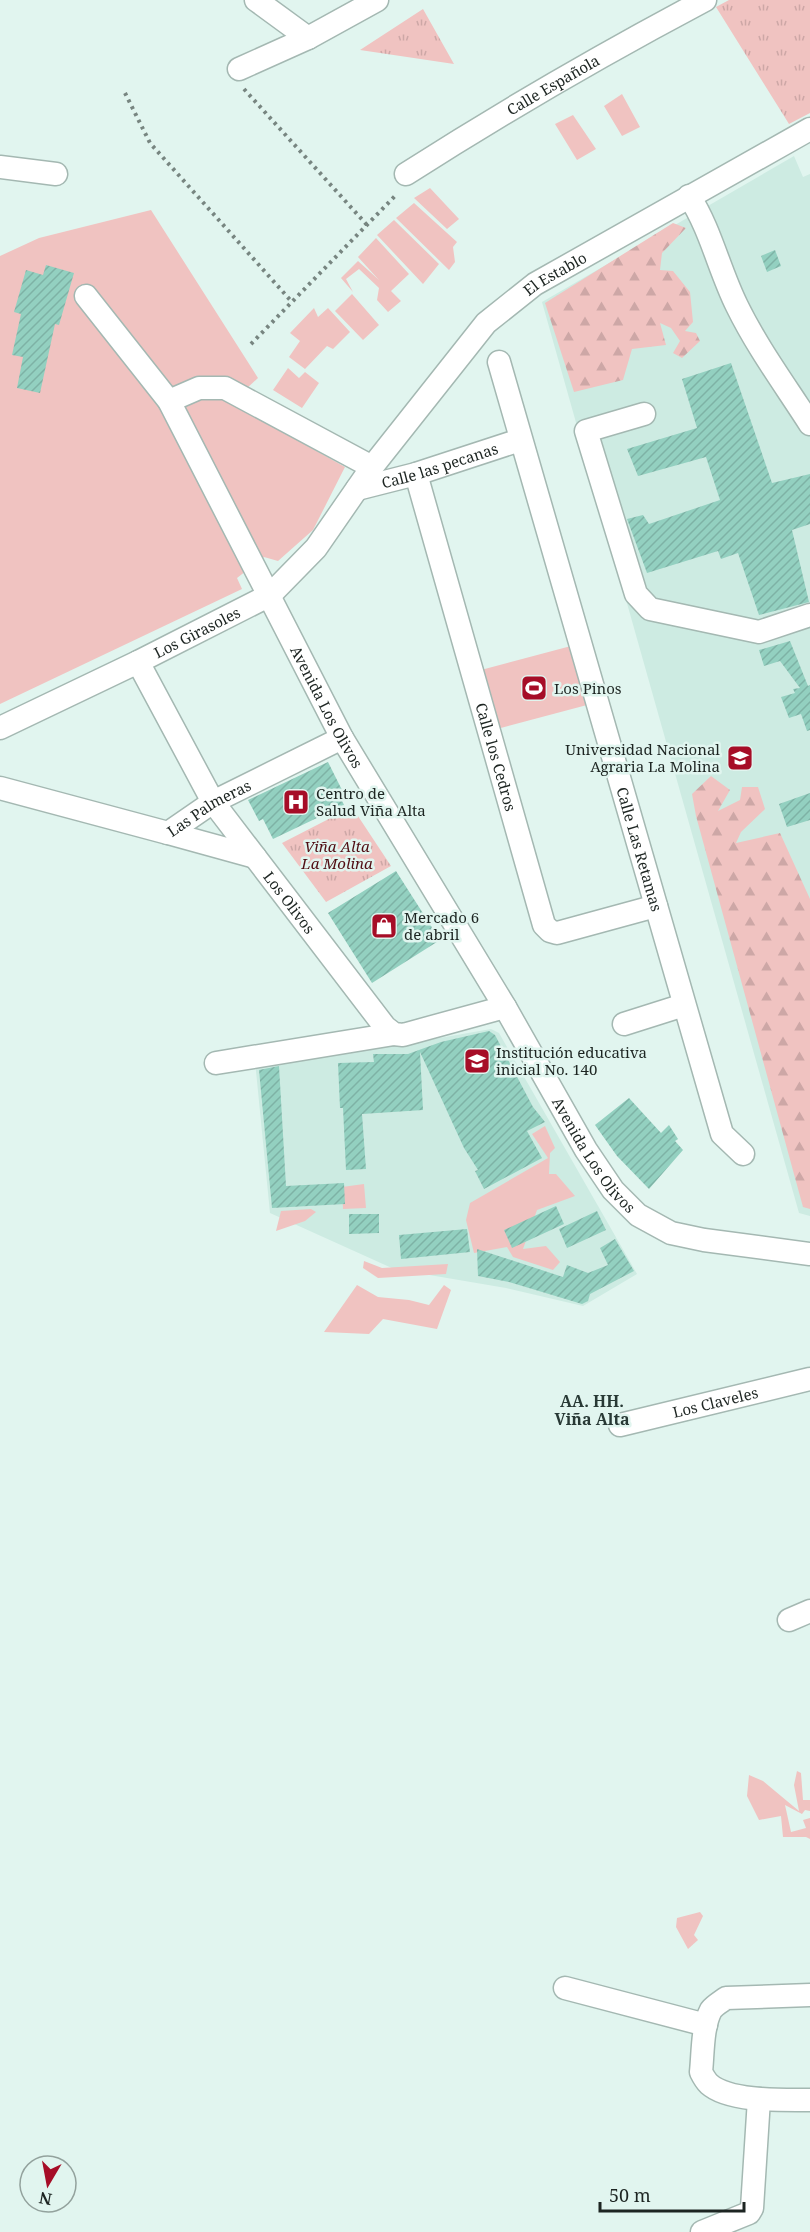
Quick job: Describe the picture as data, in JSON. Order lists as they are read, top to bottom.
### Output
{
  "streets": {
    "street": [
      "Calle Española",
      "El Establo",
      "Calle las pecanas",
      "Los Girasoles",
      "Avenida Los Olivos",
      "Calle los Cedros",
      "Las Palmeras",
      "Calle Las Retamas",
      "Los Olivos",
      "Los Claveles"
    ]
  },
  "crossings": [
    ["El Establo", "Calle las pecanas"],
    ["El Establo", "Los Girasoles"],
    ["Calle las pecanas", "Los Girasoles"],
    ["Calle las pecanas", "Calle los Cedros"],
    ["Calle las pecanas", "Calle Las Retamas"],
    ["Los Girasoles", "Avenida Los Olivos"],
    ["Los Girasoles", "Los Olivos"],
    ["Avenida Los Olivos", "Las Palmeras"],
    ["Calle los Cedros", "Calle Las Retamas"],
    ["Las Palmeras", "Los Olivos"]
  ],
  "districts": ["AA. HH. Viña Alta"],
  "parks": ["Viña Alta La Molina"],
  "places": {
    "sports": ["Los Pinos"],
    "school or university": ["Universidad Nacional Agraria La Molina", "Institución educativa inicial No. 140"],
    "hospital": ["Centro de Salud Viña Alta"],
    "shop": ["Mercado 6 de abril"]
  },
  "scale_bar": "50 m",
  "north": "bottom"
}
